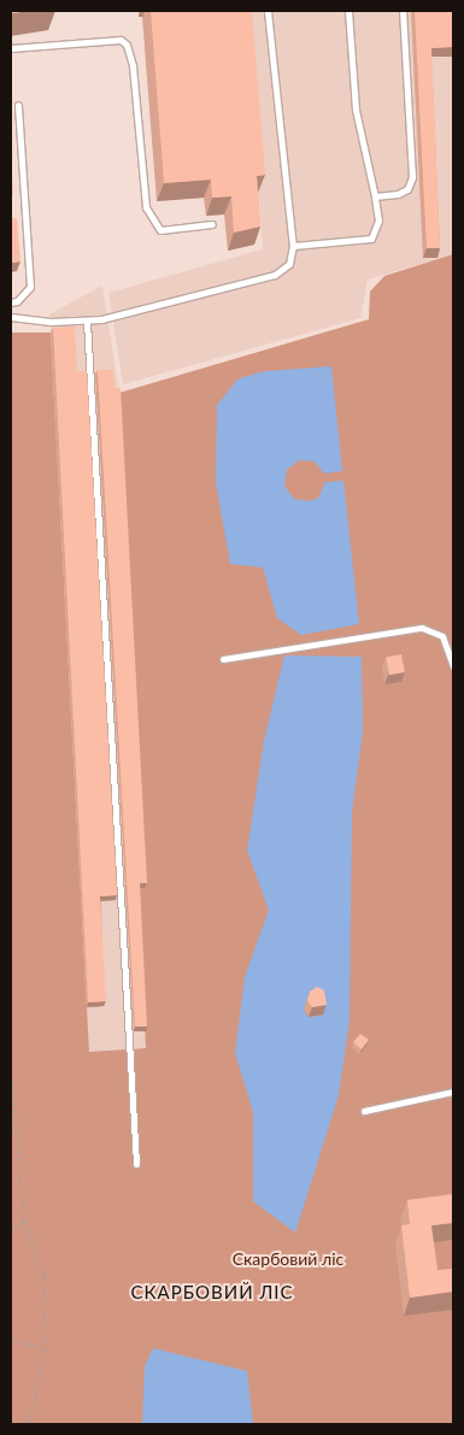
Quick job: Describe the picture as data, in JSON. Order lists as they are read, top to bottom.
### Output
{
  "districts": ["СКАРБОВИЙ ЛІС"],
  "parks": ["Скарбовий ліс"]
}
